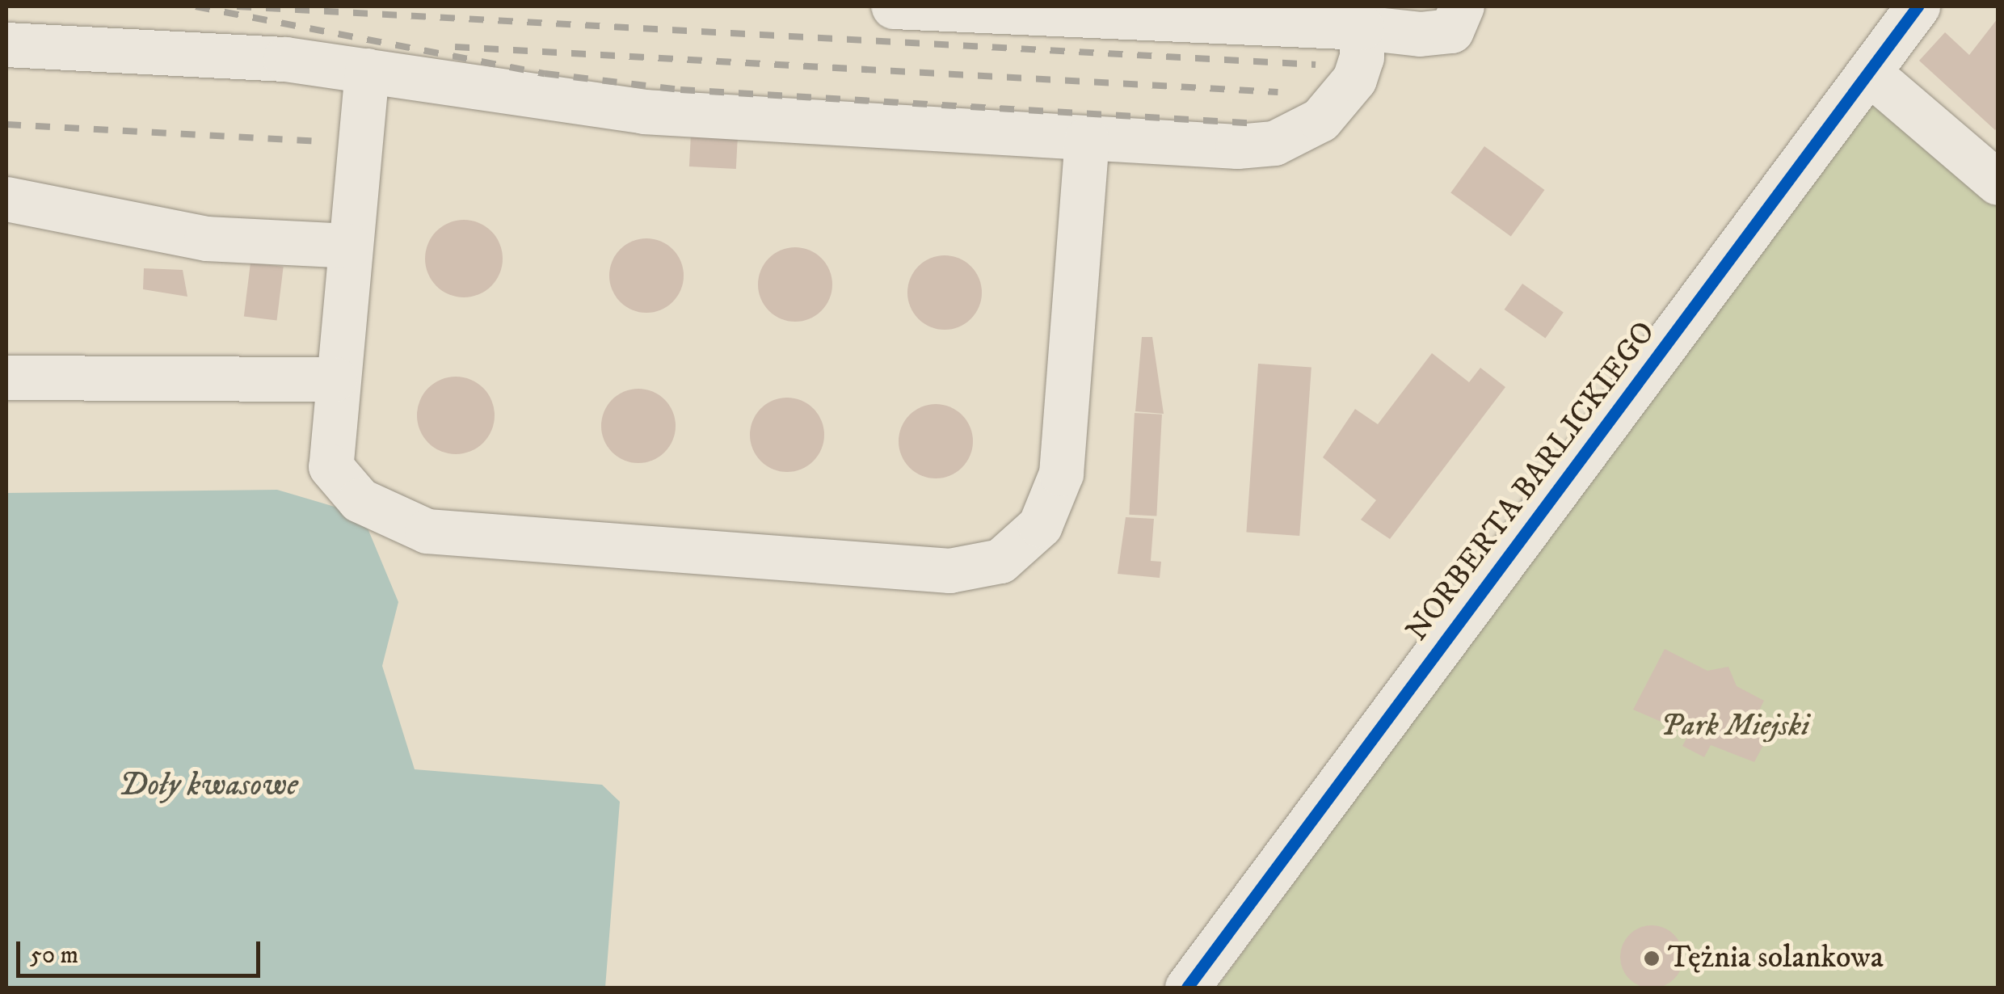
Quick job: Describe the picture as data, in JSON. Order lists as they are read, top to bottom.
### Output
{
  "streets": {
    "street": ["NORBERTA BARLICKIEGO"]
  },
  "water": ["Doły kwasowe"],
  "parks": ["Park Miejski"],
  "places": ["Tężnia solankowa"],
  "scale_bar": "50 m"
}
